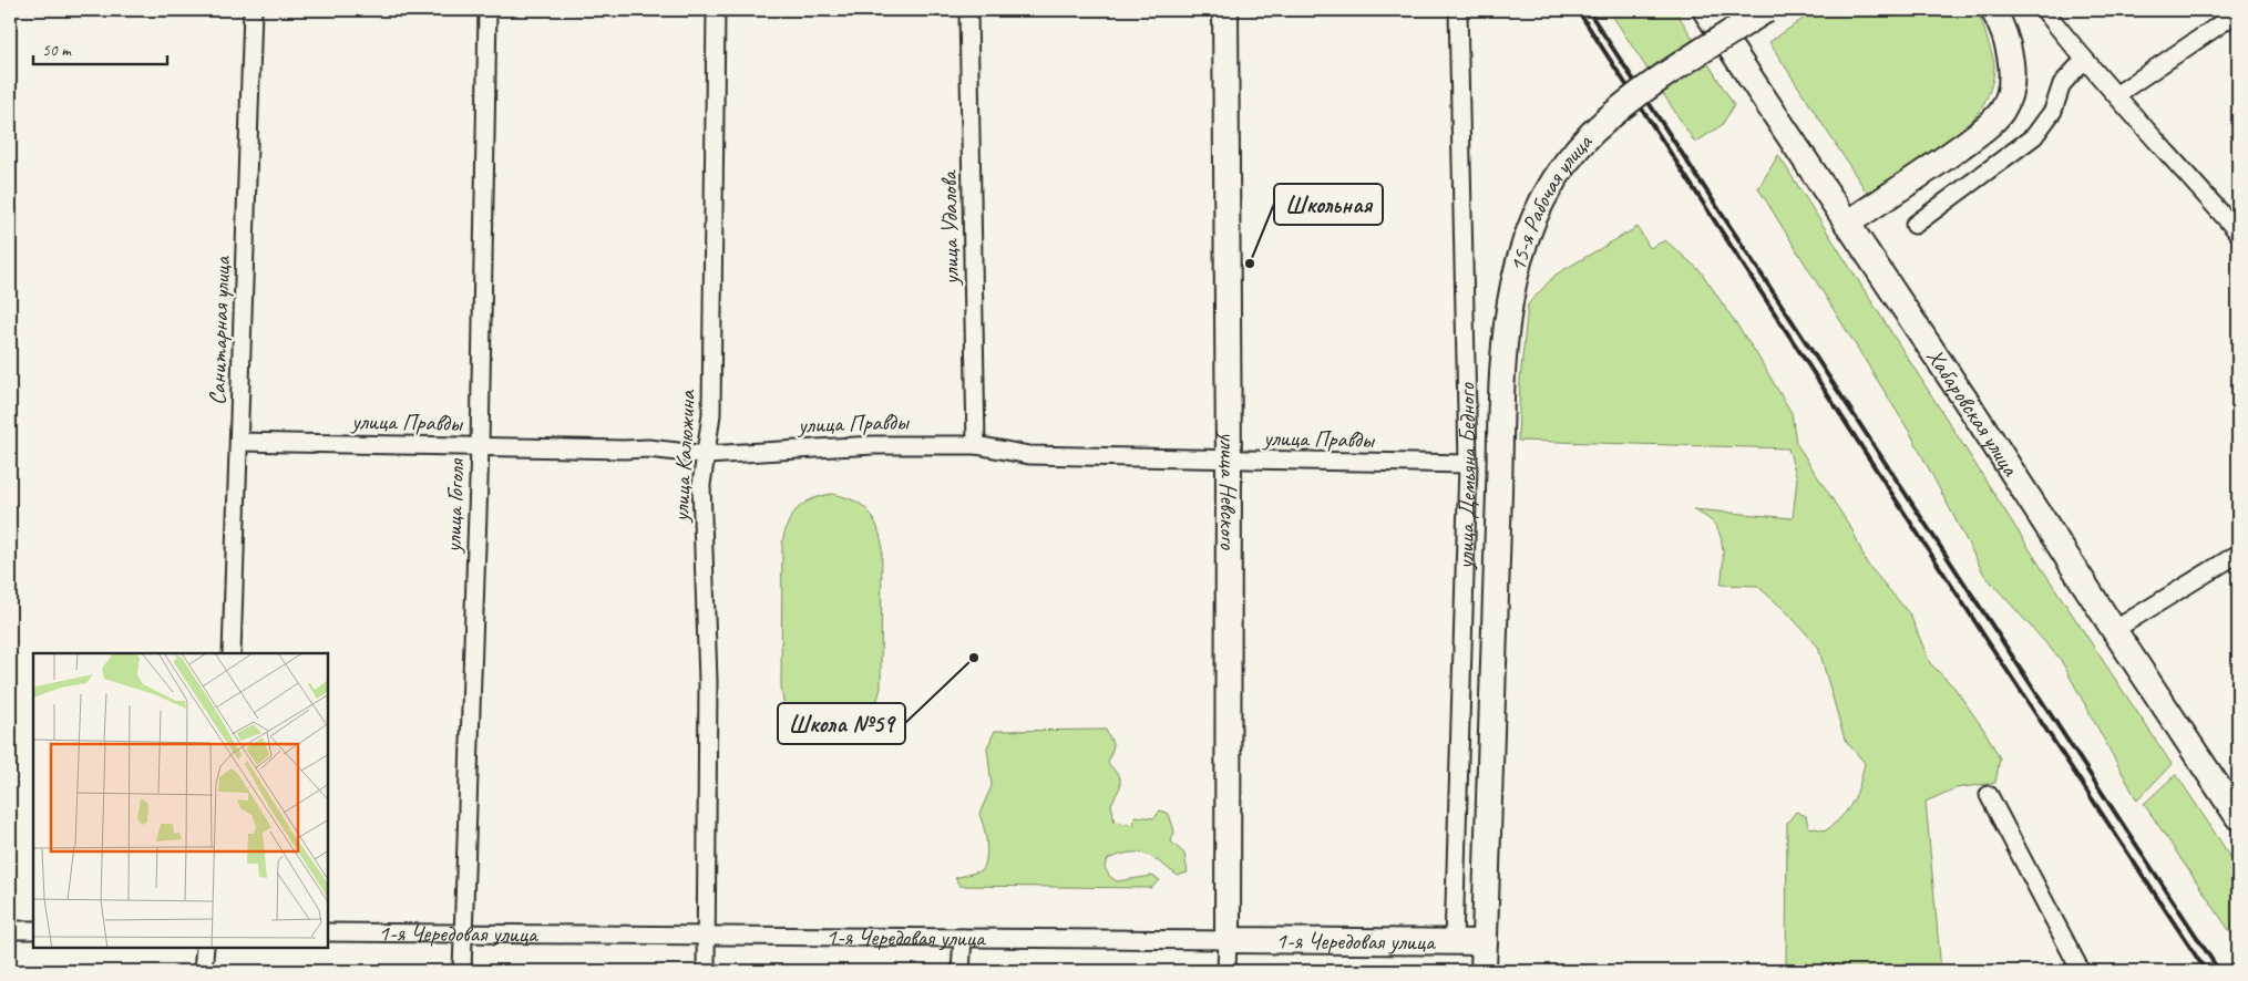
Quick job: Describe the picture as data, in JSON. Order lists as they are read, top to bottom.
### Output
{
  "streets": {
    "main road": [
      "15-я Рабочая улица",
      "Хабаровская улица",
      "улица Демьяна Бедного",
      "улица Невского",
      "1-я Чередовая улица"
    ],
    "street": [
      "улица Удалова",
      "Санитарная улица",
      "улица Правды",
      "улица Калюжина",
      "улица Гоголя"
    ]
  },
  "crossings": [
    ["15-я Рабочая улица", "улица Демьяна Бедного"],
    ["улица Удалова", "улица Правды"],
    ["Санитарная улица", "улица Правды"],
    ["улица Правды", "улица Калюжина"],
    ["улица Правды", "улица Демьяна Бедного"],
    ["улица Правды", "улица Невского"],
    ["улица Правды", "улица Гоголя"],
    ["улица Калюжина", "1-я Чередовая улица"],
    ["улица Демьяна Бедного", "1-я Чередовая улица"],
    ["улица Невского", "1-я Чередовая улица"],
    ["улица Гоголя", "1-я Чередовая улица"]
  ],
  "places": ["Школьная", "Школа №59"],
  "scale_bar": "50 m"
}
